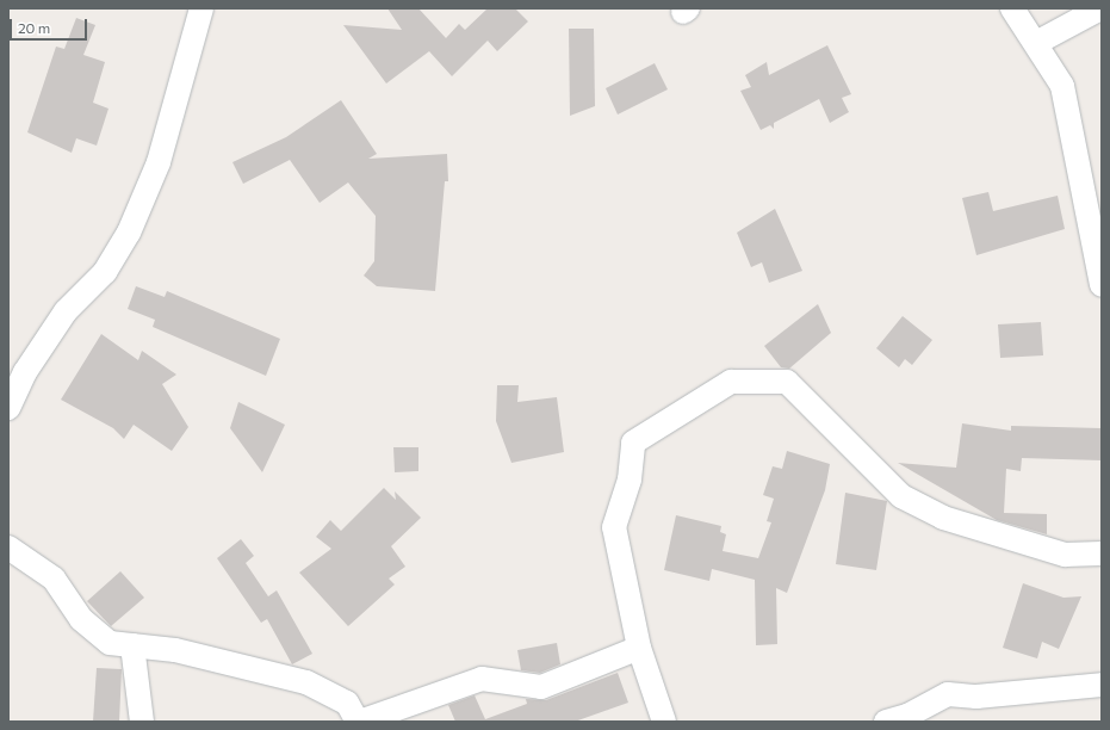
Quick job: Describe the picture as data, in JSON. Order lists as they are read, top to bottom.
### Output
{
  "scale_bar": "20 m"
}
